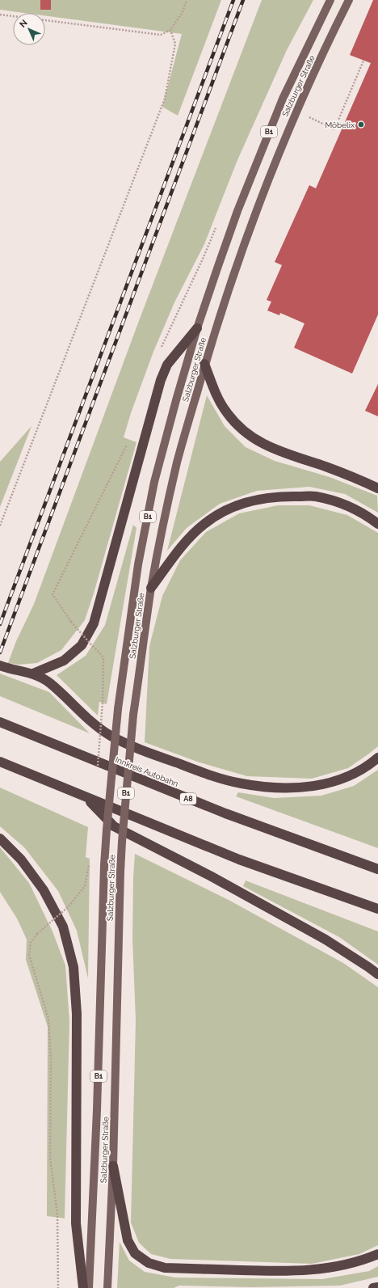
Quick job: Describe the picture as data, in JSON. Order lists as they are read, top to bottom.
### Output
{
  "streets": {
    "highway": ["Innkreis Autobahn", "A8"],
    "main road": ["Salzburger Straße", "B1"]
  },
  "places": ["Möbelix"],
  "north": "top left"
}
